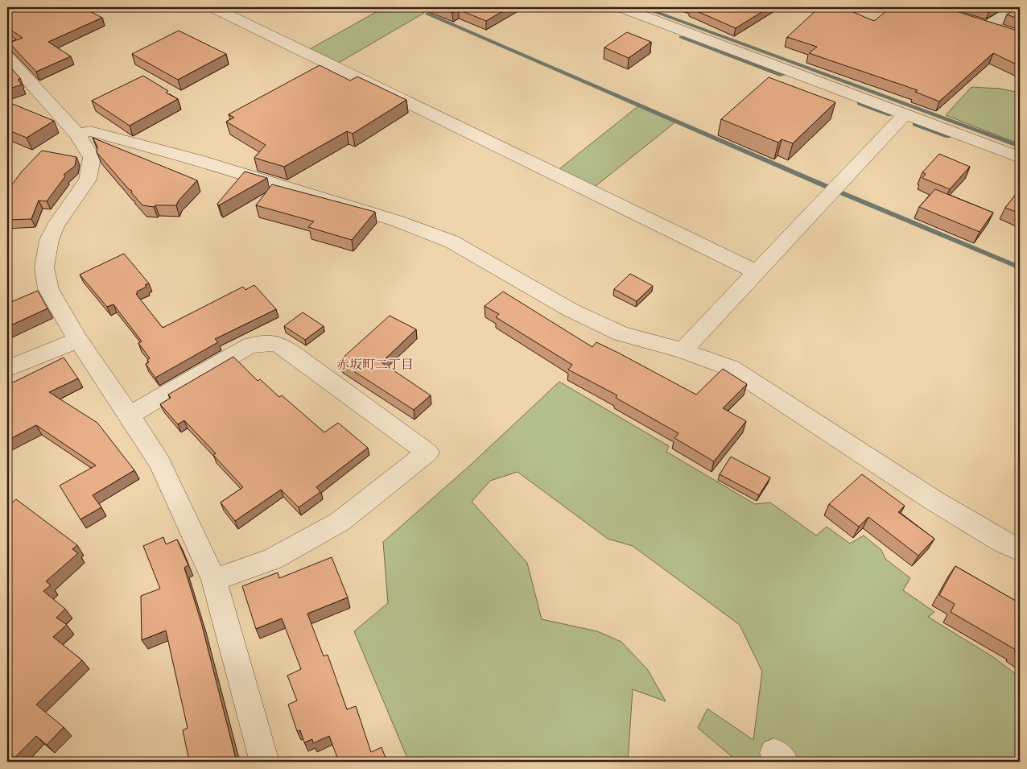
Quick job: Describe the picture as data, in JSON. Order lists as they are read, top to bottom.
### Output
{
  "districts": ["赤坂町二丁目"]
}
